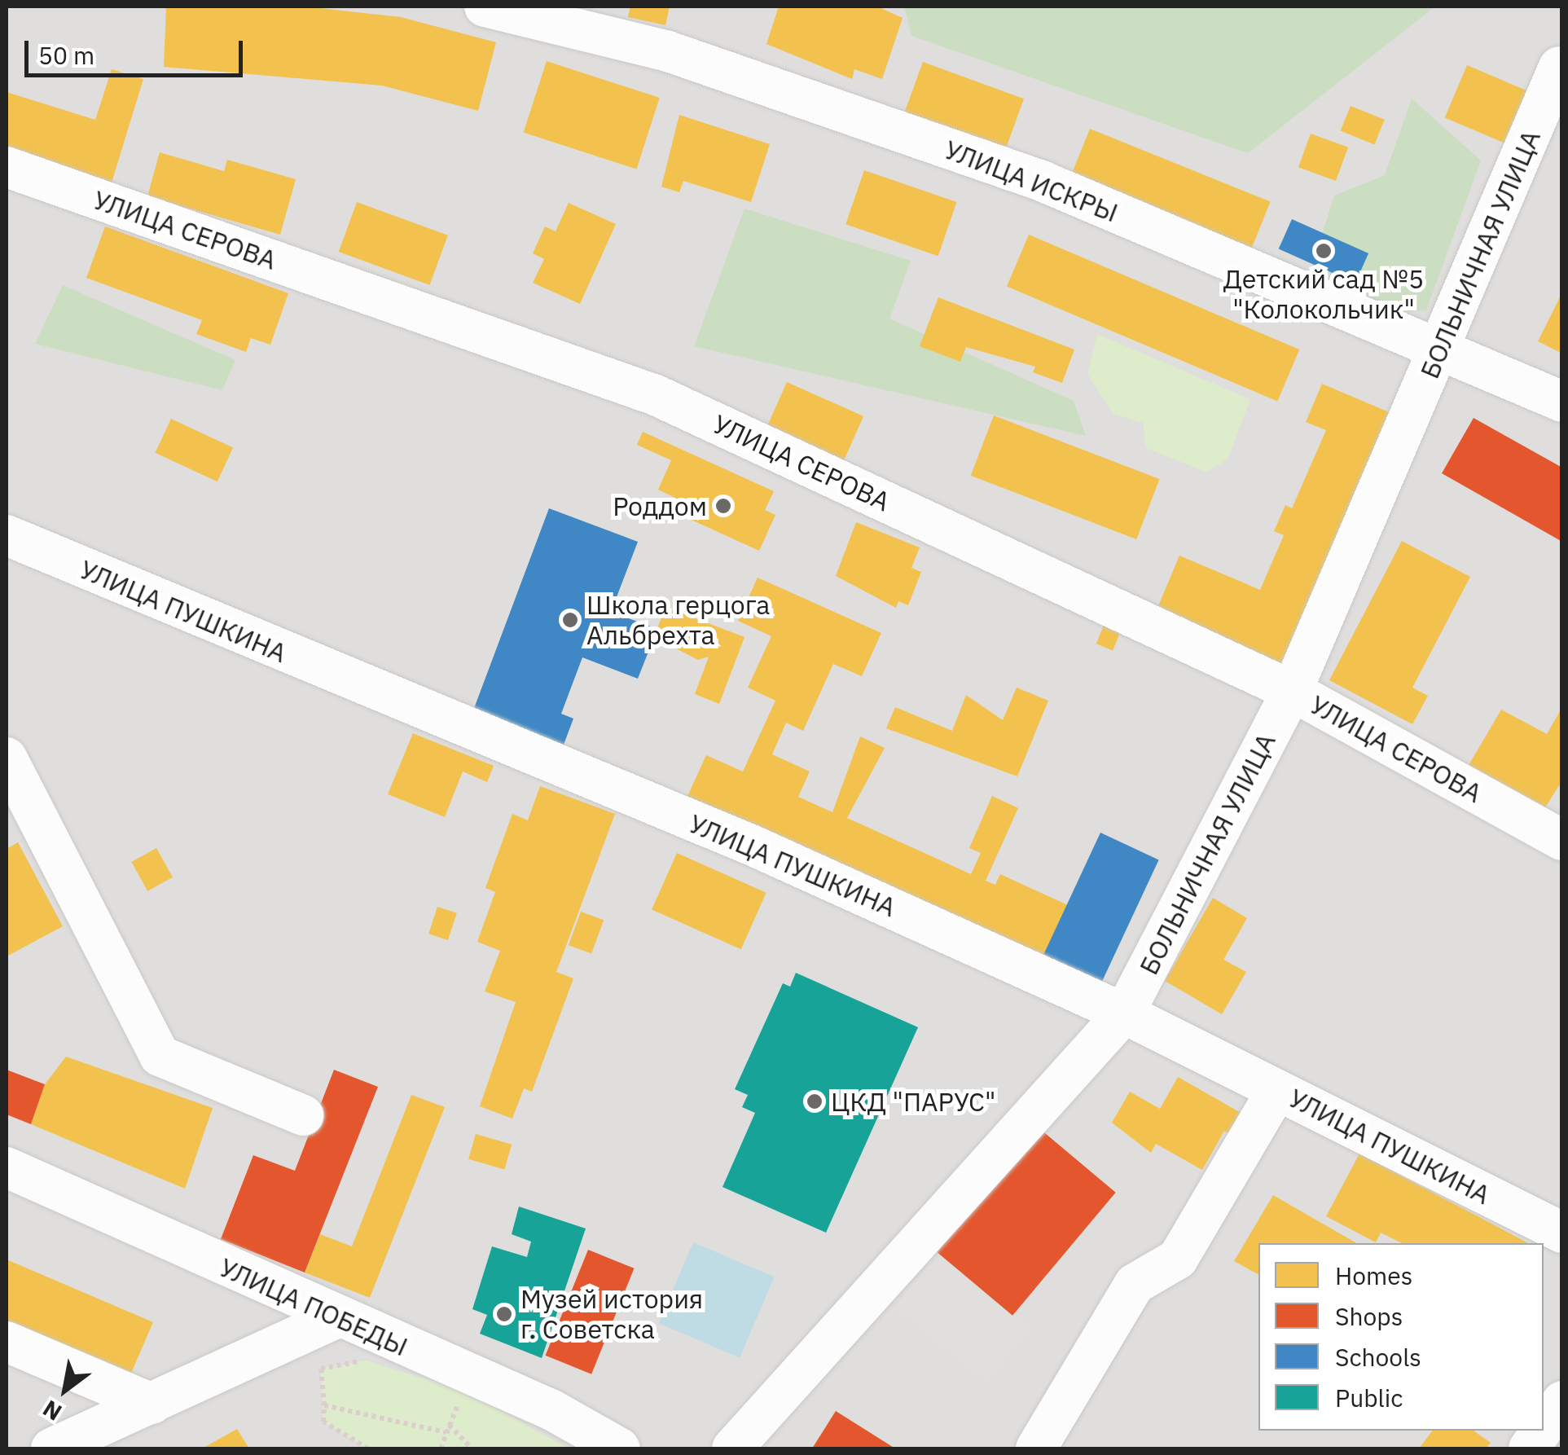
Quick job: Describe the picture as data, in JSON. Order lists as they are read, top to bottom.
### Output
{
  "streets": {
    "street": [
      "УЛИЦА ИСКРЫ",
      "УЛИЦА СЕРОВА",
      "БОЛЬНИЧНАЯ УЛИЦА",
      "УЛИЦА ПУШКИНА",
      "УЛИЦА ПОБЕДЫ"
    ]
  },
  "crossings": [
    ["УЛИЦА ИСКРЫ", "БОЛЬНИЧНАЯ УЛИЦА"],
    ["УЛИЦА СЕРОВА", "БОЛЬНИЧНАЯ УЛИЦА"],
    ["БОЛЬНИЧНАЯ УЛИЦА", "УЛИЦА ПУШКИНА"]
  ],
  "places": [
    "Детский сад №5 \"Колокольчик\"",
    "Роддом",
    "Школа герцога Альбрехта",
    "ЦКД \"ПАРУС\"",
    "Музей история г. Советска"
  ],
  "legend": [
    "Homes",
    "Shops",
    "Schools",
    "Public"
  ],
  "scale_bar": "50 m",
  "north": "bottom left"
}
